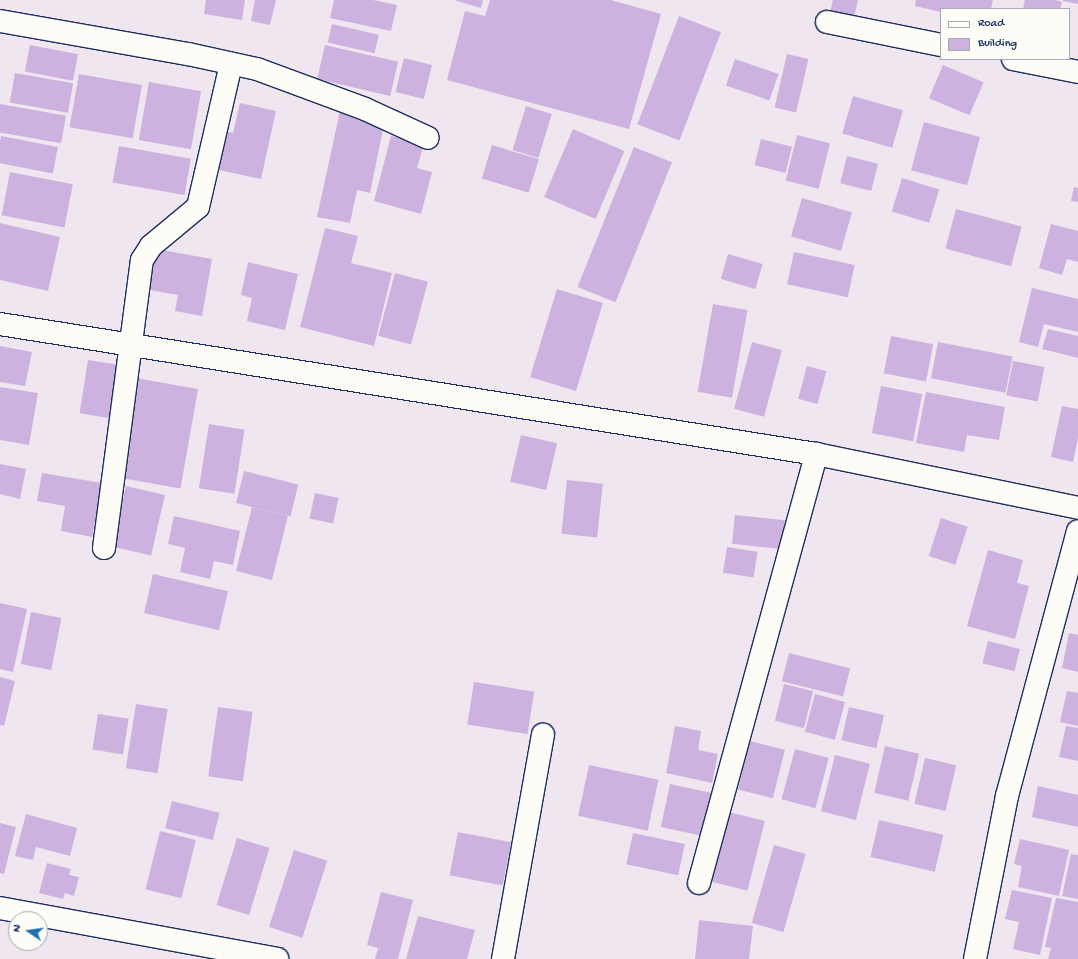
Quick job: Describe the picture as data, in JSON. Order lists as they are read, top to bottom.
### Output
{
  "legend": ["Road", "Building"],
  "north": "left"
}
